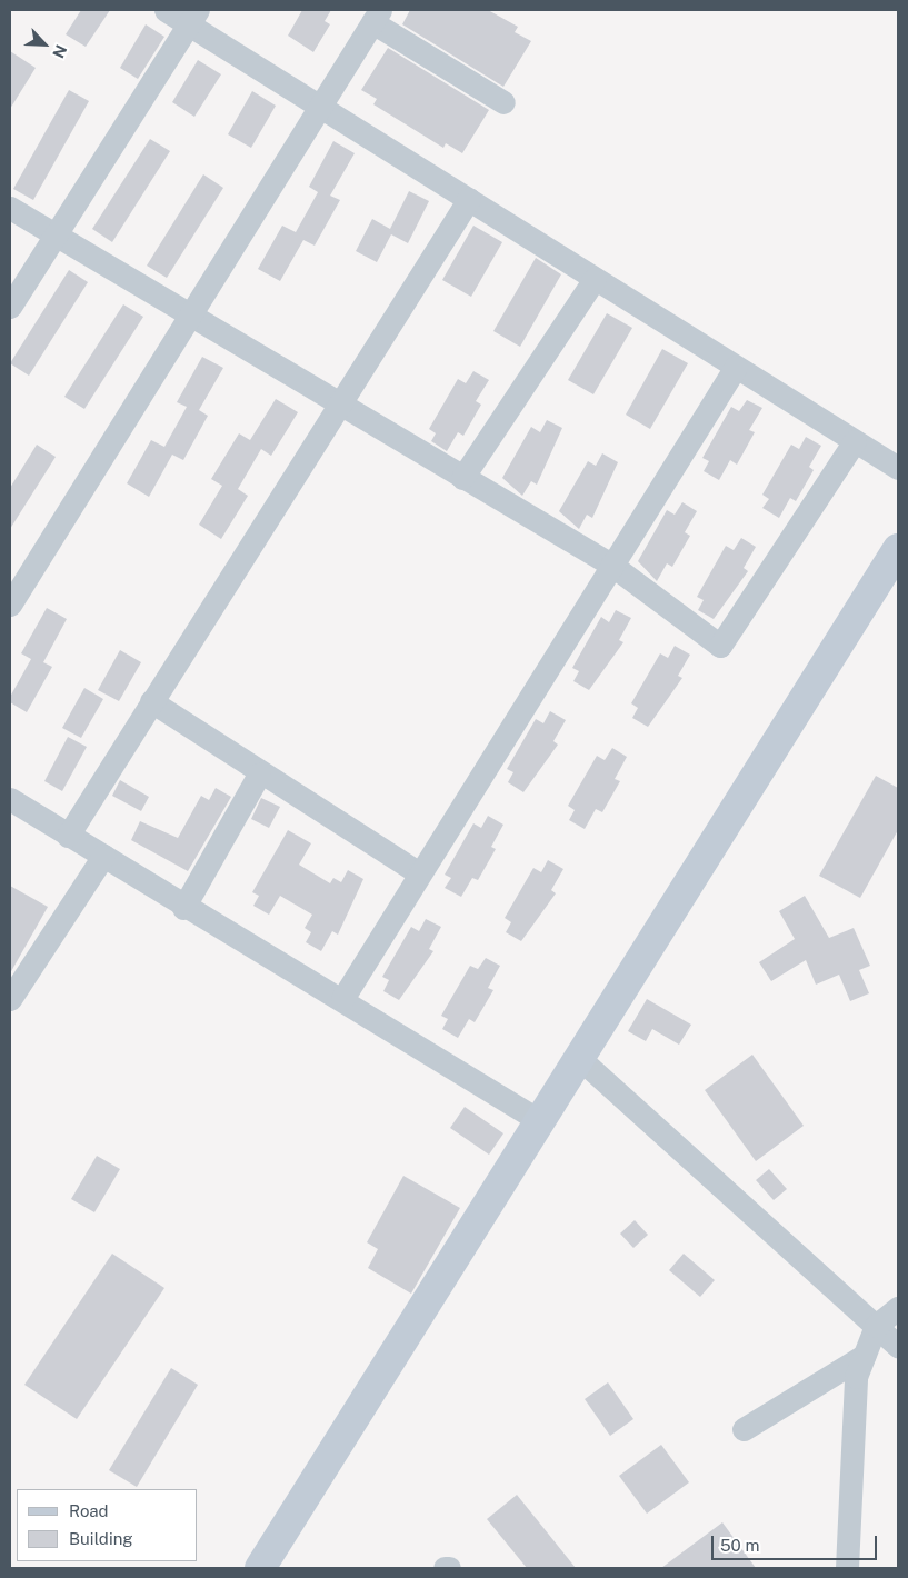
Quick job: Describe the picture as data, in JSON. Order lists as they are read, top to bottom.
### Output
{
  "legend": ["Road", "Building"],
  "scale_bar": "50 m",
  "north": "bottom right"
}
